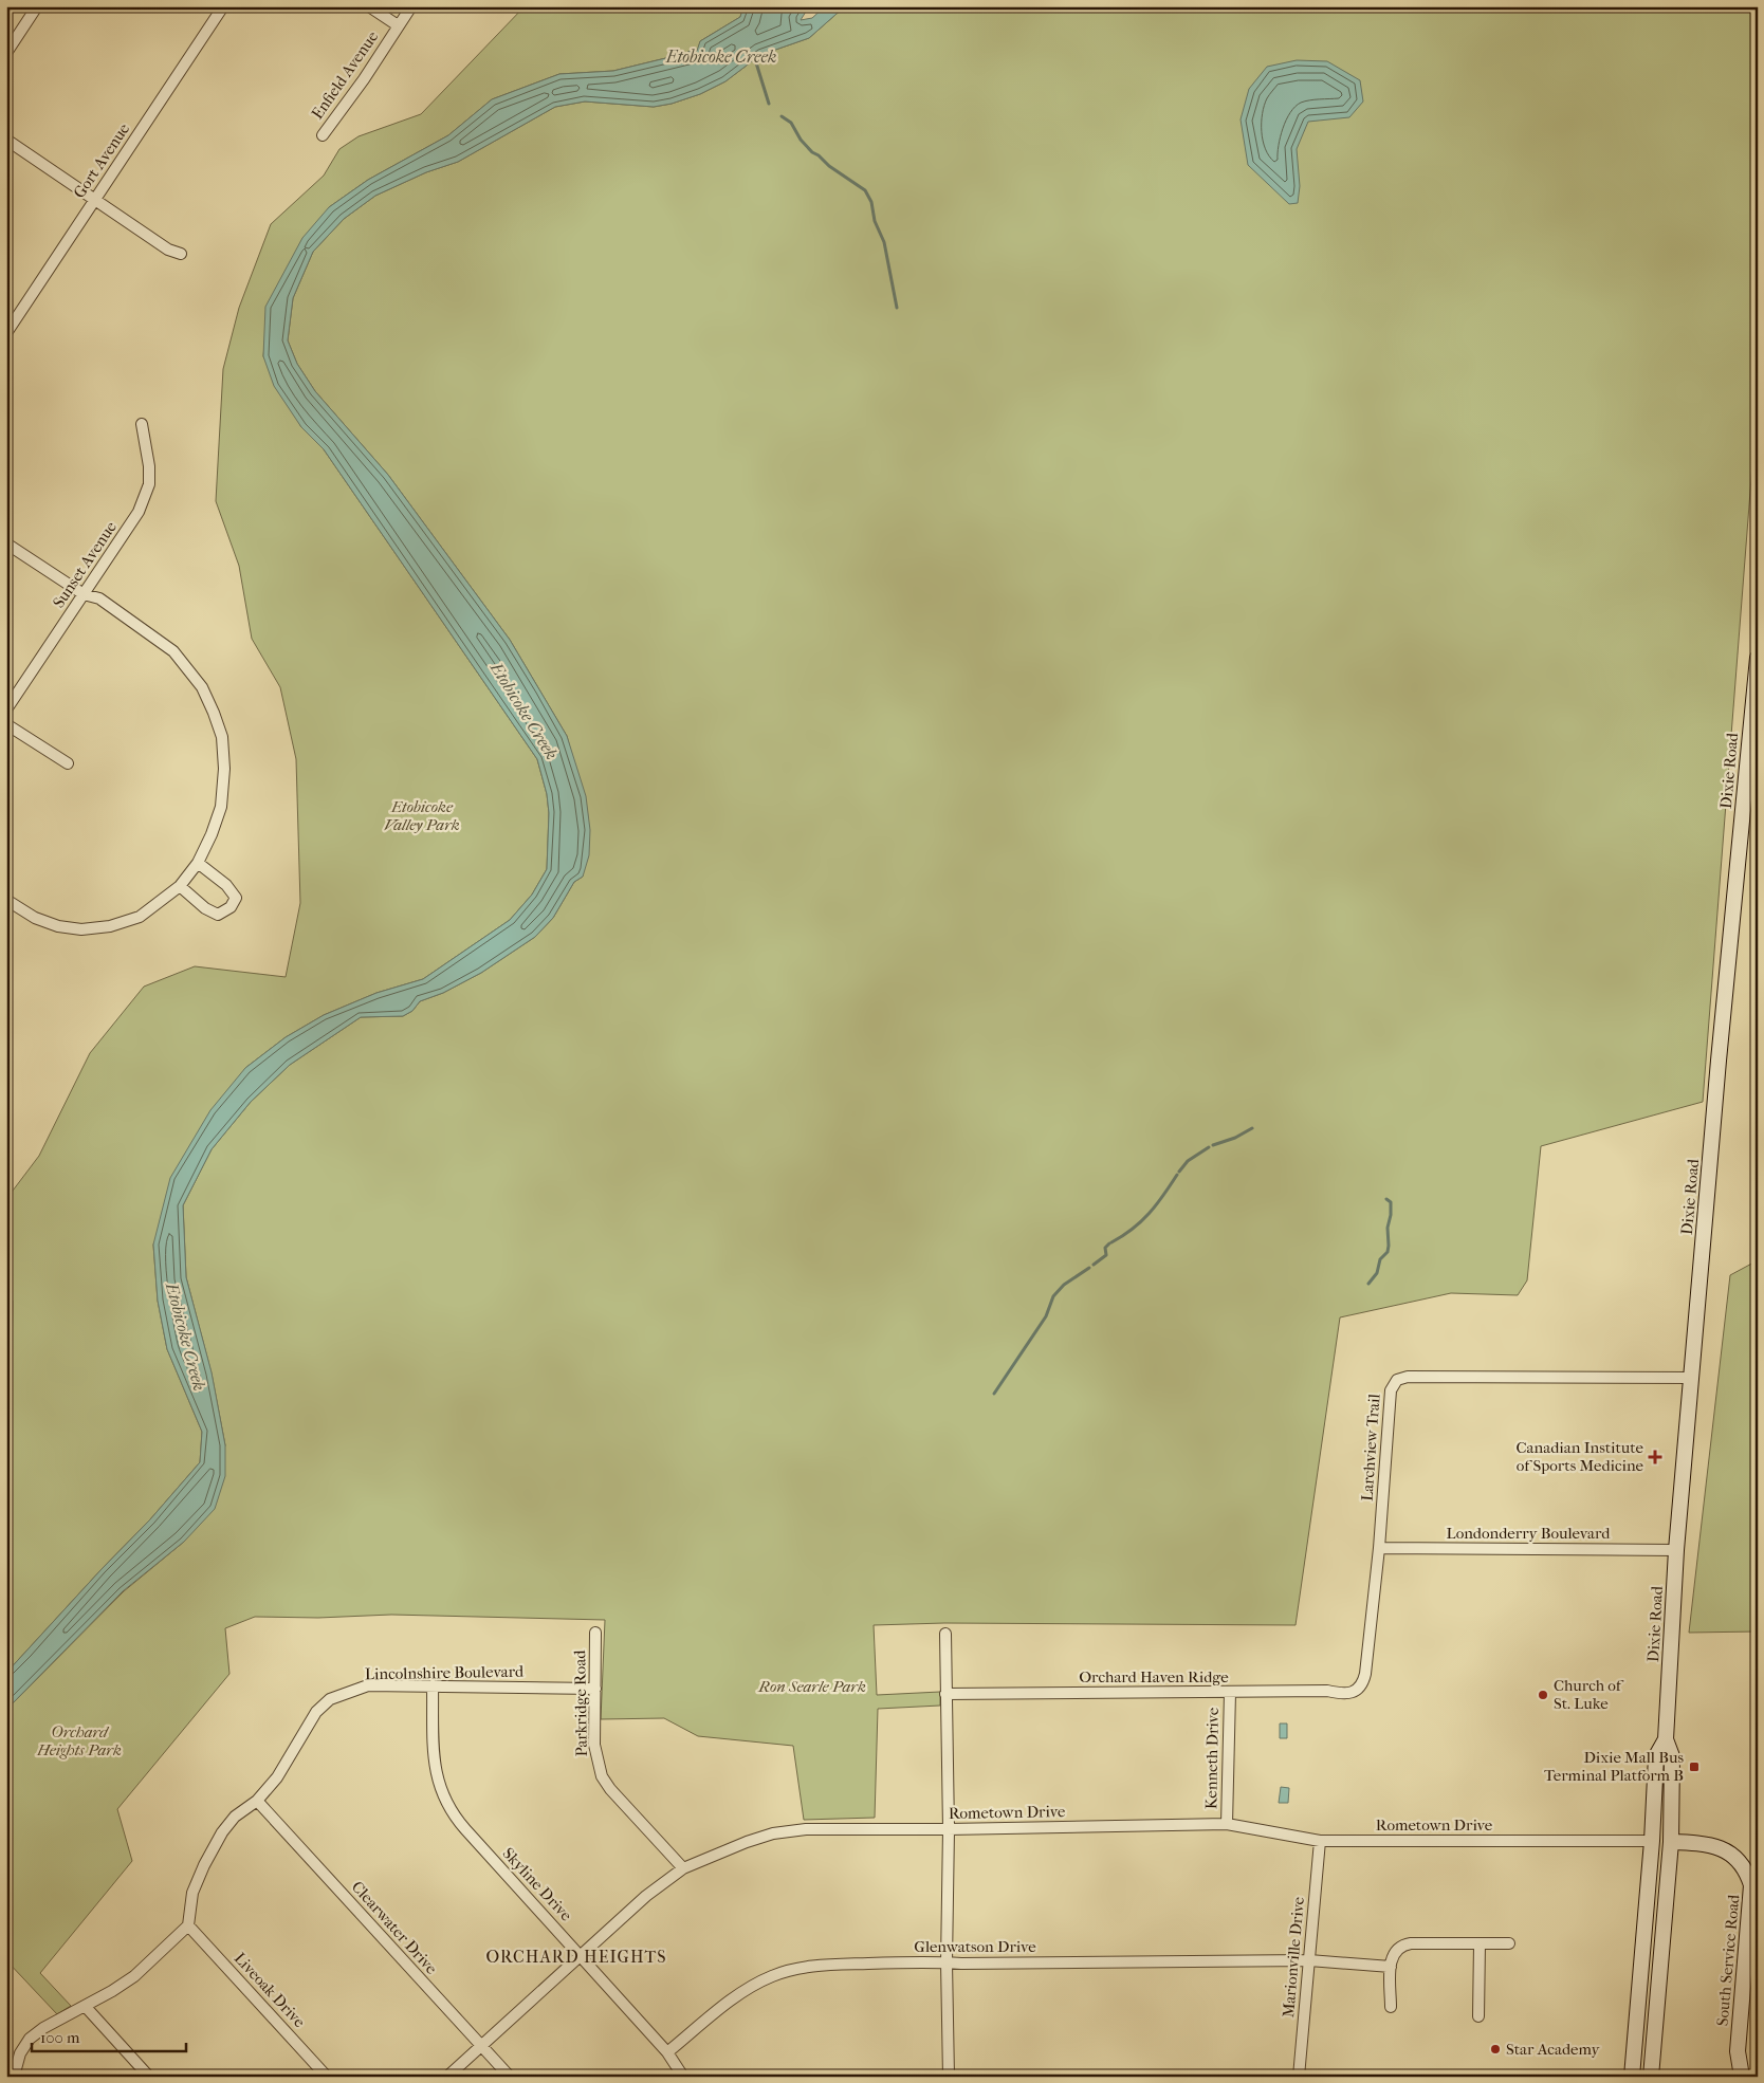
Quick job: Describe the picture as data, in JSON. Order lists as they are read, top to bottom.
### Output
{
  "streets": {
    "main road": ["Dixie Road", "South Service Road"],
    "street": [
      "Enfield Avenue",
      "Gort Avenue",
      "Sunset Avenue",
      "Larchview Trail",
      "Londonderry Boulevard",
      "Lincolnshire Boulevard",
      "Orchard Haven Ridge",
      "Parkridge Road",
      "Kenneth Drive",
      "Rometown Drive",
      "Skyline Drive",
      "Clearwater Drive",
      "Glenwatson Drive",
      "Marionville Drive",
      "Liveoak Drive"
    ]
  },
  "crossings": [
    ["Dixie Road", "Larchview Trail"],
    ["Dixie Road", "Londonderry Boulevard"],
    ["Dixie Road", "Rometown Drive"],
    ["Dixie Road", "South Service Road"],
    ["Larchview Trail", "Londonderry Boulevard"],
    ["Larchview Trail", "Orchard Haven Ridge"],
    ["Lincolnshire Boulevard", "Parkridge Road"],
    ["Lincolnshire Boulevard", "Skyline Drive"],
    ["Lincolnshire Boulevard", "Clearwater Drive"],
    ["Lincolnshire Boulevard", "Liveoak Drive"],
    ["Orchard Haven Ridge", "Kenneth Drive"],
    ["Parkridge Road", "Rometown Drive"],
    ["Kenneth Drive", "Rometown Drive"],
    ["Rometown Drive", "Skyline Drive"],
    ["Rometown Drive", "Clearwater Drive"],
    ["Rometown Drive", "Marionville Drive"],
    ["Skyline Drive", "Glenwatson Drive"],
    ["Glenwatson Drive", "Marionville Drive"]
  ],
  "districts": ["ORCHARD HEIGHTS"],
  "water": ["Etobicoke Creek"],
  "parks": ["Etobicoke Valley Park", "Ron Searle Park", "Orchard Heights Park"],
  "places": {
    "health": ["Canadian Institute of Sports Medicine"],
    "other": ["Church of St. Luke", "Star Academy"],
    "transit": ["Dixie Mall Bus Terminal Platform B"]
  },
  "scale_bar": "100 m"
}
